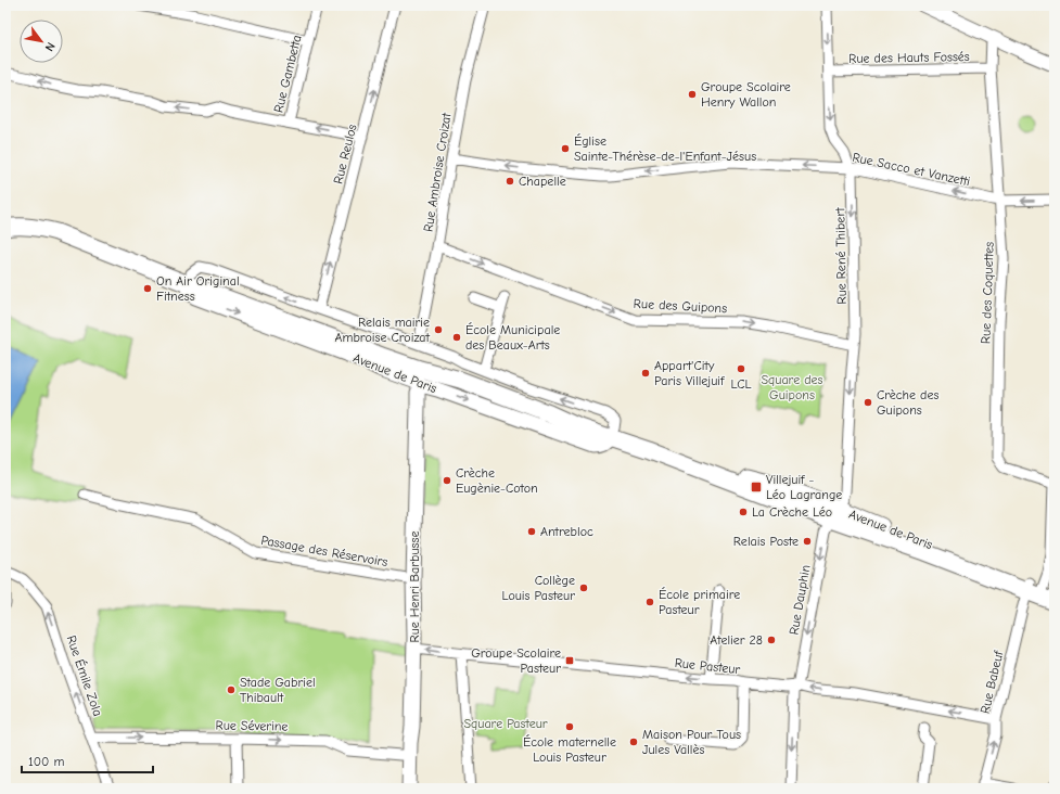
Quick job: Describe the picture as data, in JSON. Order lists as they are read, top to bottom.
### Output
{
  "streets": {
    "main road": ["Avenue de Paris", "Rue Henri Barbusse"],
    "street": [
      "Rue des Hauts Fossés",
      "Rue Gambetta",
      "Rue Reulos",
      "Rue Sacco et Vanzetti",
      "Rue Ambroise Croizat",
      "Rue René Thibert",
      "Rue des Coquettes",
      "Rue des Guipons",
      "Passage des Réservoirs",
      "Rue Dauphin",
      "Rue Pasteur",
      "Rue Émile Zola",
      "Rue Babeuf",
      "Rue Séverine"
    ]
  },
  "crossings": [
    ["Rue des Hauts Fossés", "Rue René Thibert"],
    ["Rue des Hauts Fossés", "Rue des Coquettes"],
    ["Rue Sacco et Vanzetti", "Rue Ambroise Croizat"],
    ["Rue Sacco et Vanzetti", "Rue René Thibert"],
    ["Rue Sacco et Vanzetti", "Rue des Coquettes"],
    ["Rue Ambroise Croizat", "Rue des Guipons"],
    ["Rue René Thibert", "Rue des Guipons"],
    ["Rue René Thibert", "Avenue de Paris"],
    ["Rue René Thibert", "Rue Dauphin"],
    ["Rue des Coquettes", "Rue Babeuf"],
    ["Avenue de Paris", "Rue Henri Barbusse"],
    ["Avenue de Paris", "Rue Dauphin"],
    ["Avenue de Paris", "Rue Babeuf"],
    ["Passage des Réservoirs", "Rue Henri Barbusse"],
    ["Rue Henri Barbusse", "Rue Pasteur"],
    ["Rue Henri Barbusse", "Rue Séverine"],
    ["Rue Dauphin", "Rue Pasteur"],
    ["Rue Pasteur", "Rue Babeuf"],
    ["Rue Émile Zola", "Rue Séverine"]
  ],
  "one_way": [
    "Rue Reulos",
    "Rue Sacco et Vanzetti",
    "Rue René Thibert",
    "Rue des Guipons",
    "Rue Dauphin",
    "Rue Pasteur",
    "Rue Émile Zola",
    "Rue Séverine"
  ],
  "parks": ["Square des Guipons", "Square Pasteur"],
  "places": {
    "other": [
      "Groupe Scolaire Henry Wallon",
      "Église Sainte-Thérèse-de-l'Enfant-Jésus",
      "Chapelle",
      "On Air Original Fitness",
      "Relais mairie Ambroise Croizat",
      "École Municipale des Beaux-Arts",
      "LCL",
      "Appart'City Paris Villejuif",
      "Crèche des Guipons",
      "Crèche Eugènie-Coton",
      "La Crèche Léo",
      "Antrebloc",
      "Relais Poste",
      "Collège Louis Pasteur",
      "École primaire Pasteur",
      "Atelier 28",
      "Stade Gabriel Thibault",
      "École maternelle Louis Pasteur",
      "Maison Pour Tous Jules Vallès"
    ],
    "transit": ["Villejuif - Léo Lagrange", "Groupe Scolaire Pasteur"]
  },
  "scale_bar": "100 m",
  "north": "bottom right"
}
